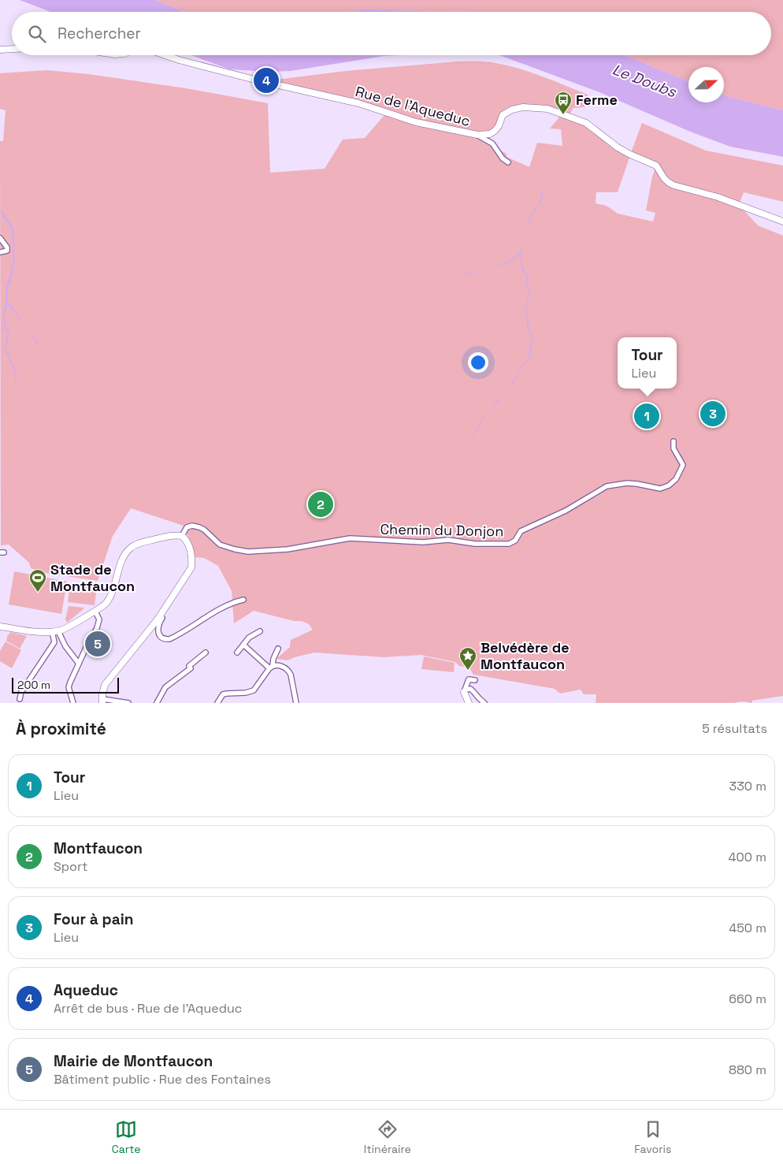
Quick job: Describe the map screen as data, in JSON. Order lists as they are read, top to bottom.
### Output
{
  "streets": {
    "street": ["Rue de l'Aqueduc", "Chemin du Donjon"]
  },
  "water": ["Le Doubs"],
  "places": {
    "bus stop": ["Ferme"],
    "sports": ["Stade de Montfaucon"],
    "place": ["Belvédère de Montfaucon"]
  },
  "scale_bar": "200 m",
  "north": "right",
  "page": {
    "search": "Rechercher",
    "pins": [
      "4",
      "3",
      "1",
      "2",
      "5"
    ],
    "popup": ["Tour", "Lieu"],
    "scale": "200 m",
    "heading": ["À proximité", "5 résultats"],
    "list": [
      {
        "mark": "1",
        "name": "Tour",
        "note": "Lieu",
        "value": "330 m"
      },
      {
        "mark": "2",
        "name": "Montfaucon",
        "note": "Sport",
        "value": "400 m"
      },
      {
        "mark": "3",
        "name": "Four à pain",
        "note": "Lieu",
        "value": "450 m"
      },
      {
        "mark": "4",
        "name": "Aqueduc",
        "note": "Arrêt de bus · Rue de l'Aqueduc",
        "value": "660 m"
      },
      {
        "mark": "5",
        "name": "Mairie de Montfaucon",
        "note": "Bâtiment public · Rue des Fontaines",
        "value": "880 m"
      }
    ],
    "nav": ["Carte", "Itinéraire", "Favoris"]
  }
}
